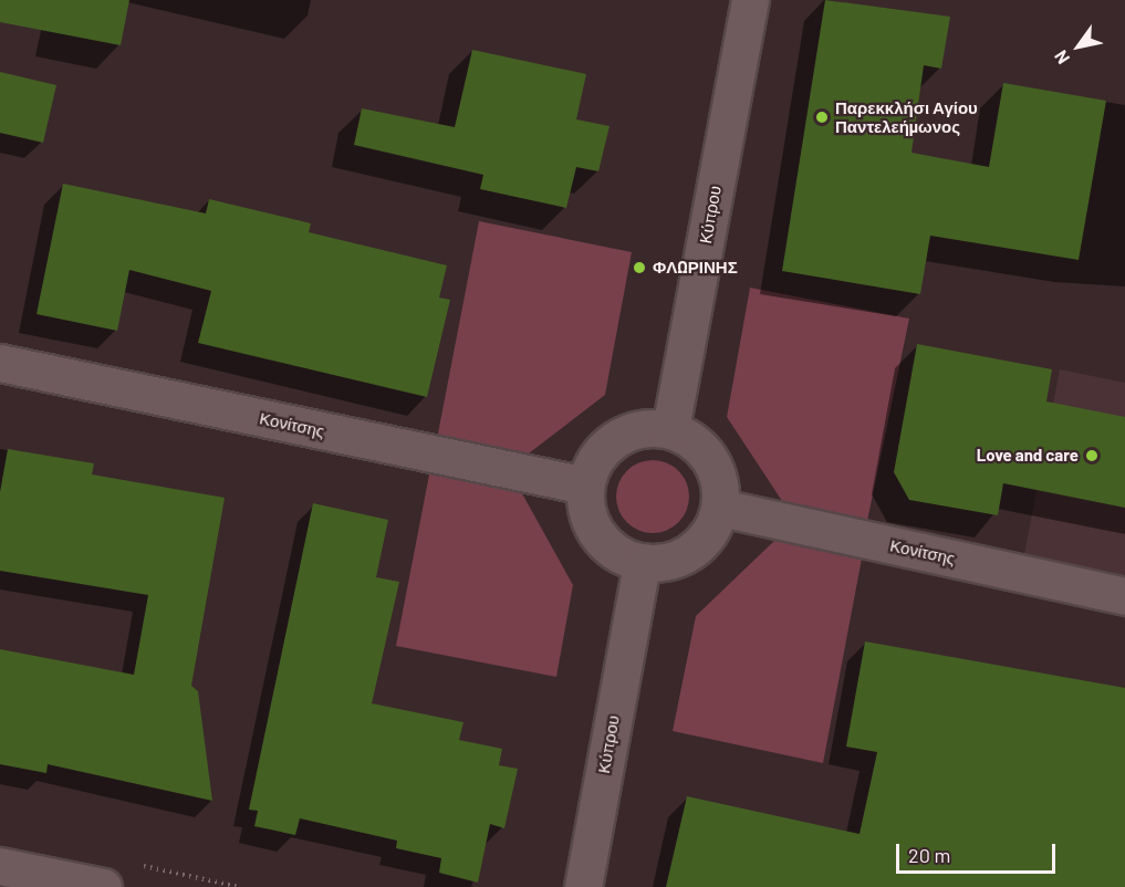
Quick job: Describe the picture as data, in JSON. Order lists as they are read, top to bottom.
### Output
{
  "streets": {
    "street": ["Κύπρου", "Κονίτσης"]
  },
  "crossings": [
    ["Κύπρου", "Κονίτσης"]
  ],
  "places": ["Παρεκκλήσι Αγίου Παντελεήμωνος", "ΦΛΩΡΙΝΗΣ", "Love and care"],
  "scale_bar": "20 m",
  "north": "bottom left"
}
